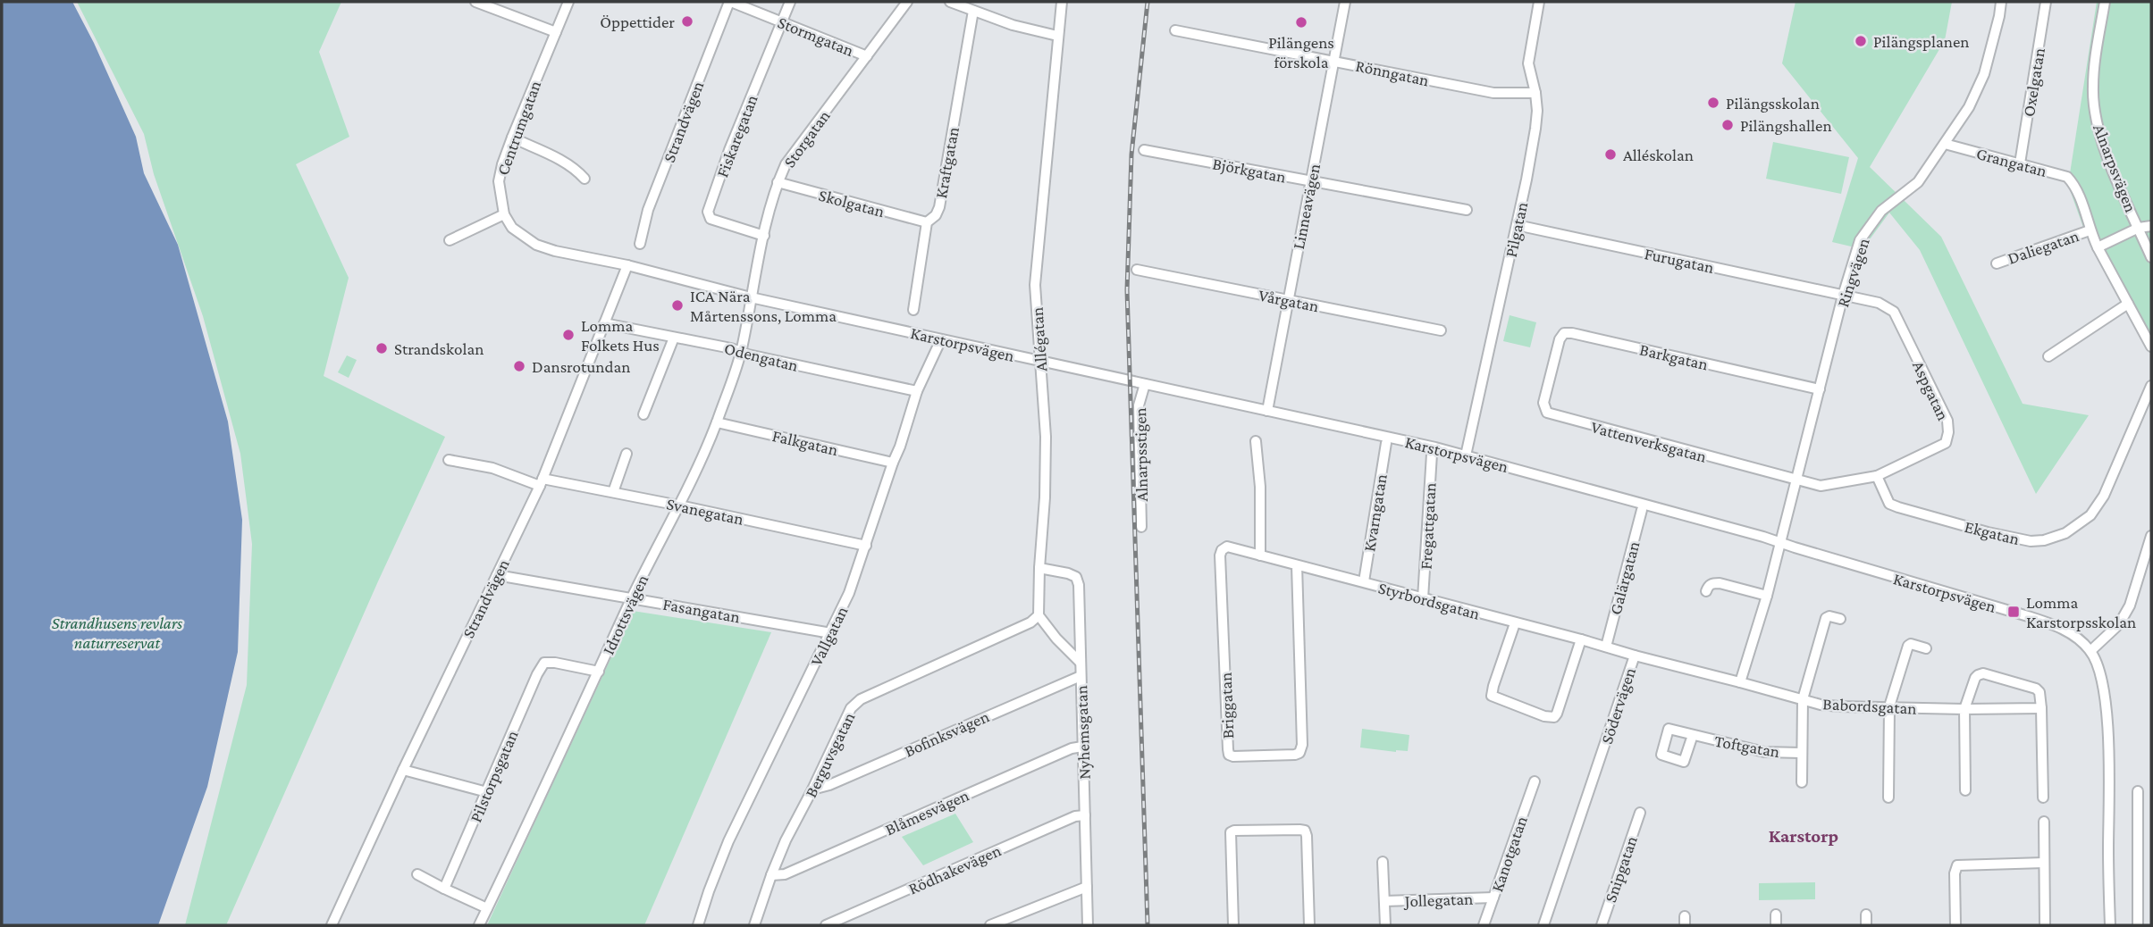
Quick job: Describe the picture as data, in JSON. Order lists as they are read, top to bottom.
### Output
{
  "streets": {
    "street": [
      "Stormgatan",
      "Rönngatan",
      "Oxelgatan",
      "Strandvägen",
      "Centrumgatan",
      "Fiskaregatan",
      "Storgatan",
      "Grangatan",
      "Kraftgatan",
      "Alnarpsvägen",
      "Björkgatan",
      "Skolgatan",
      "Linneavägen",
      "Pilgatan",
      "Daliegatan",
      "Furugatan",
      "Ringvägen",
      "Vårgatan",
      "Allégatan",
      "Karstorpsvägen",
      "Odengatan",
      "Barkgatan",
      "Aspgatan",
      "Vattenverksgatan",
      "Falkgatan",
      "Alnarpsstigen",
      "Svanegatan",
      "Kvarngatan",
      "Fregattgatan",
      "Ekgatan",
      "Galärgatan",
      "Styrbordsgatan",
      "Fasangatan",
      "Idrottsvägen",
      "Vallgatan",
      "Briggatan",
      "Södervägen",
      "Babordsgatan",
      "Nyhemsgatan",
      "Bofinksvägen",
      "Toftgatan",
      "Berguvsgatan",
      "Pilstorpsgatan",
      "Blåmesvägen",
      "Kanotgatan",
      "Rödhakevägen",
      "Snipgatan",
      "Jollegatan"
    ]
  },
  "crossings": [
    ["Stormgatan", "Strandvägen"],
    ["Stormgatan", "Fiskaregatan"],
    ["Stormgatan", "Storgatan"],
    ["Rönngatan", "Linneavägen"],
    ["Rönngatan", "Pilgatan"],
    ["Oxelgatan", "Grangatan"],
    ["Strandvägen", "Karstorpsvägen"],
    ["Strandvägen", "Odengatan"],
    ["Strandvägen", "Svanegatan"],
    ["Strandvägen", "Fasangatan"],
    ["Centrumgatan", "Karstorpsvägen"],
    ["Fiskaregatan", "Storgatan"],
    ["Storgatan", "Skolgatan"],
    ["Storgatan", "Karstorpsvägen"],
    ["Storgatan", "Idrottsvägen"],
    ["Grangatan", "Daliegatan"],
    ["Grangatan", "Ringvägen"],
    ["Kraftgatan", "Skolgatan"],
    ["Björkgatan", "Linneavägen"],
    ["Linneavägen", "Vårgatan"],
    ["Linneavägen", "Karstorpsvägen"],
    ["Pilgatan", "Furugatan"],
    ["Pilgatan", "Karstorpsvägen"],
    ["Furugatan", "Ringvägen"],
    ["Furugatan", "Aspgatan"],
    ["Ringvägen", "Karstorpsvägen"],
    ["Ringvägen", "Barkgatan"],
    ["Ringvägen", "Aspgatan"],
    ["Ringvägen", "Vattenverksgatan"],
    ["Allégatan", "Karstorpsvägen"],
    ["Allégatan", "Nyhemsgatan"],
    ["Allégatan", "Berguvsgatan"],
    ["Karstorpsvägen", "Alnarpsstigen"],
    ["Karstorpsvägen", "Idrottsvägen"],
    ["Karstorpsvägen", "Vallgatan"],
    ["Odengatan", "Idrottsvägen"],
    ["Odengatan", "Vallgatan"],
    ["Barkgatan", "Vattenverksgatan"],
    ["Aspgatan", "Vattenverksgatan"],
    ["Aspgatan", "Ekgatan"],
    ["Falkgatan", "Idrottsvägen"],
    ["Falkgatan", "Vallgatan"],
    ["Svanegatan", "Idrottsvägen"],
    ["Svanegatan", "Vallgatan"],
    ["Kvarngatan", "Styrbordsgatan"],
    ["Fregattgatan", "Styrbordsgatan"],
    ["Galärgatan", "Styrbordsgatan"],
    ["Styrbordsgatan", "Briggatan"],
    ["Styrbordsgatan", "Södervägen"],
    ["Fasangatan", "Idrottsvägen"],
    ["Fasangatan", "Vallgatan"],
    ["Idrottsvägen", "Pilstorpsgatan"],
    ["Södervägen", "Babordsgatan"],
    ["Nyhemsgatan", "Bofinksvägen"],
    ["Nyhemsgatan", "Blåmesvägen"],
    ["Nyhemsgatan", "Rödhakevägen"],
    ["Bofinksvägen", "Berguvsgatan"],
    ["Berguvsgatan", "Blåmesvägen"],
    ["Kanotgatan", "Jollegatan"]
  ],
  "districts": ["Karstorp"],
  "parks": ["Strandhusens revlars naturreservat"],
  "places": {
    "other": [
      "Öppettider",
      "Pilängens förskola",
      "Pilängsplanen",
      "Pilängsskolan",
      "Pilängshallen",
      "Alléskolan",
      "ICA Nära Mårtenssons, Lomma",
      "Lomma Folkets Hus",
      "Strandskolan",
      "Dansrotundan"
    ],
    "transit": ["Lomma Karstorpsskolan"]
  }
}
